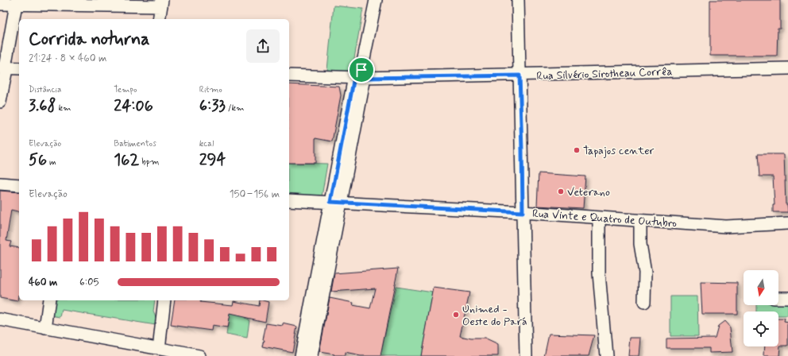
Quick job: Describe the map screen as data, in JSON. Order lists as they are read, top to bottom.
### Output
{
  "streets": {
    "street": ["Rua Silvério Sirotheau Corrêa", "Rua Vinte e Quatro de Outubro"]
  },
  "places": ["Tapajos center", "Veterano", "Unimed - Oeste do Pará"],
  "north": "bottom",
  "page": {
    "heading": ["Corrida noturna", "21:24 · 8 × 460 m"],
    "stats": [
      ["Distância", "3.68 km"],
      ["Tempo", "24:06"],
      ["Ritmo", "6:33 /km"],
      ["Elevação", "56 m"],
      ["Batimentos", "162 bpm"],
      ["kcal", "294"]
    ],
    "chart": ["Elevação", "150–156 m"],
    "list": [
      {
        "name": "460 m",
        "note": "6:05"
      }
    ]
  }
}
